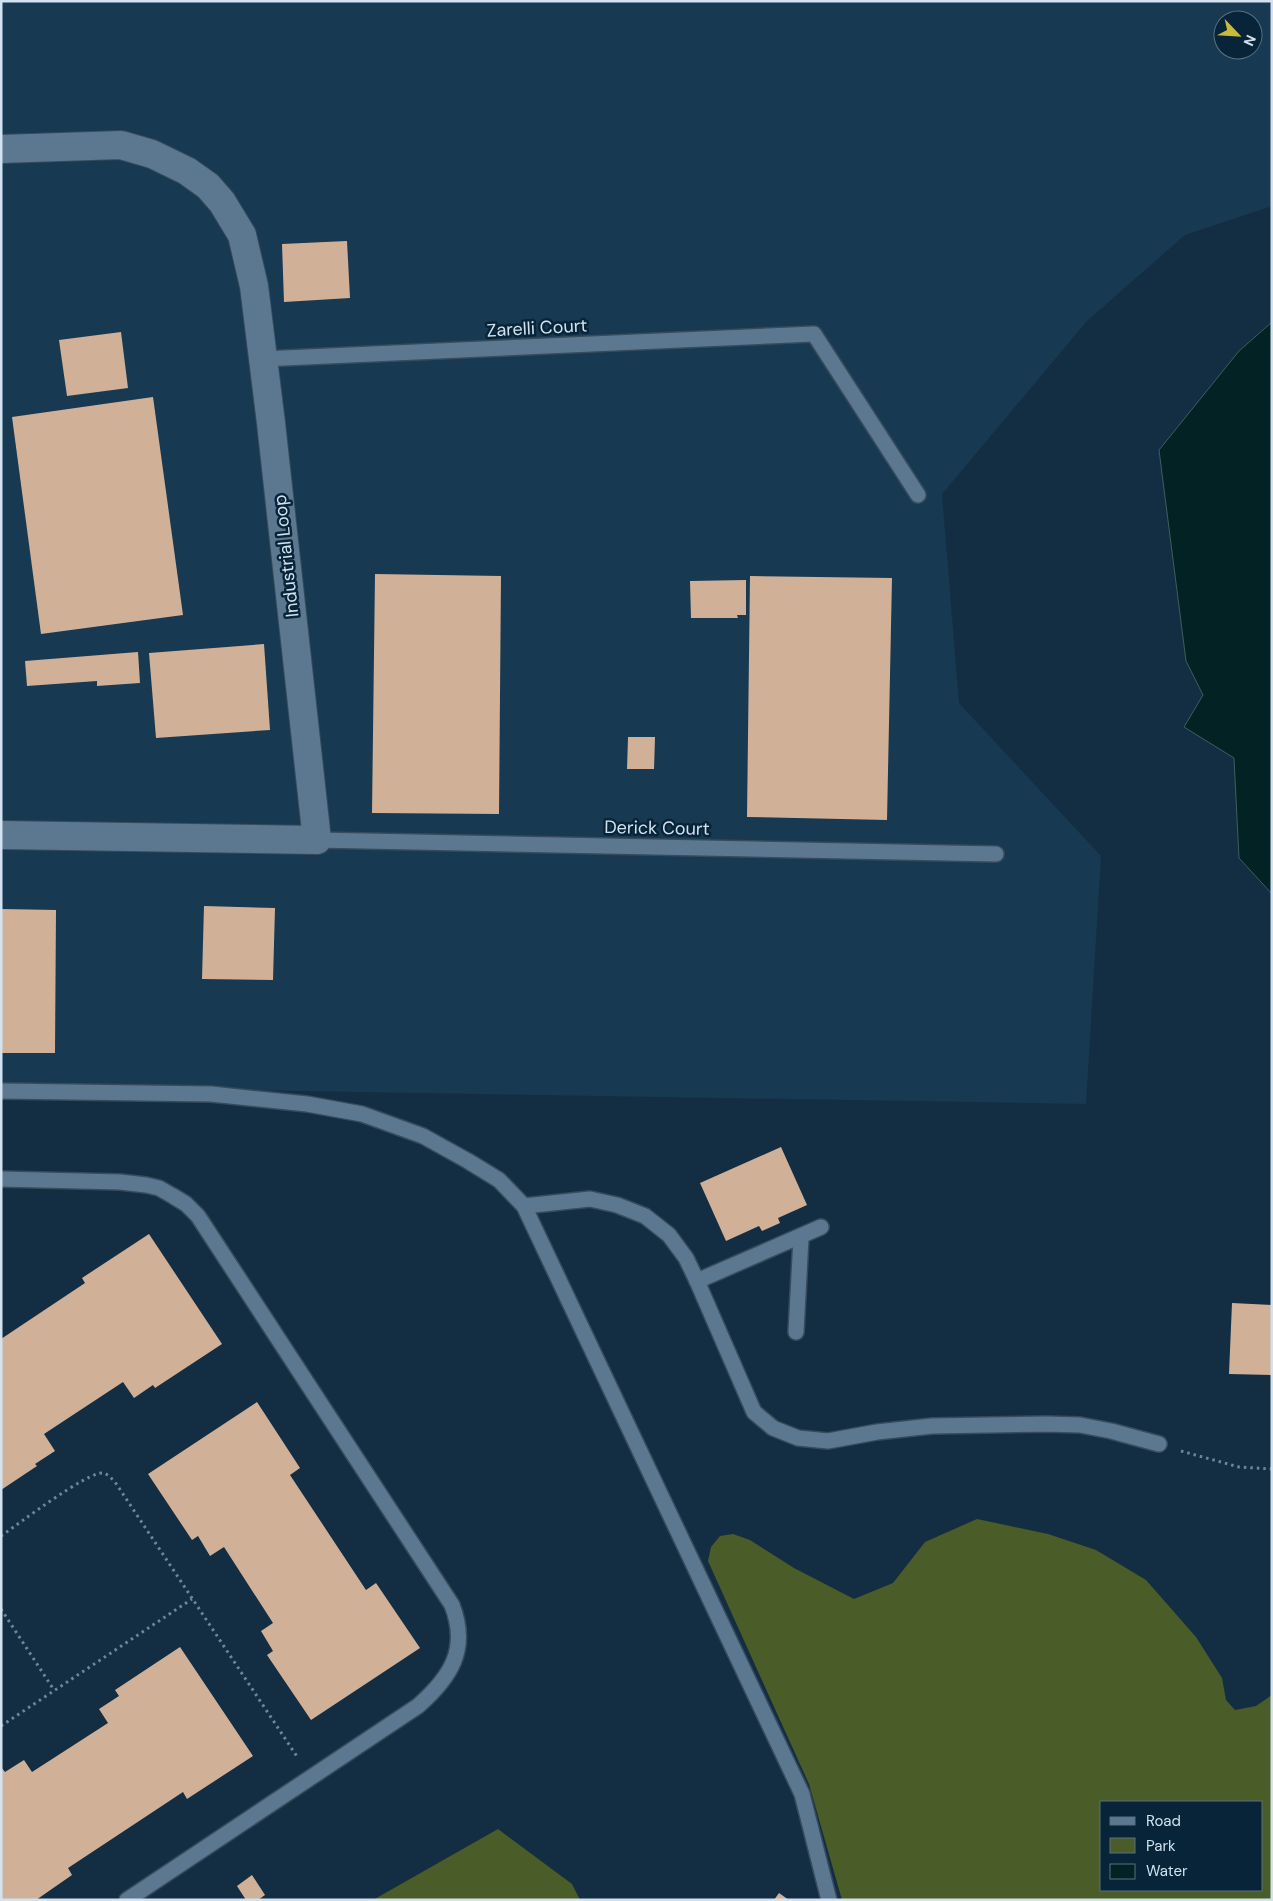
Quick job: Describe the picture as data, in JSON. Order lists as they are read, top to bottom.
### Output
{
  "streets": {
    "street": ["Industrial Loop"],
    "lane": ["Zarelli Court", "Derick Court"]
  },
  "crossings": [
    ["Zarelli Court", "Industrial Loop"],
    ["Industrial Loop", "Derick Court"]
  ],
  "legend": ["Road", "Park", "Water"],
  "north": "bottom right"
}
